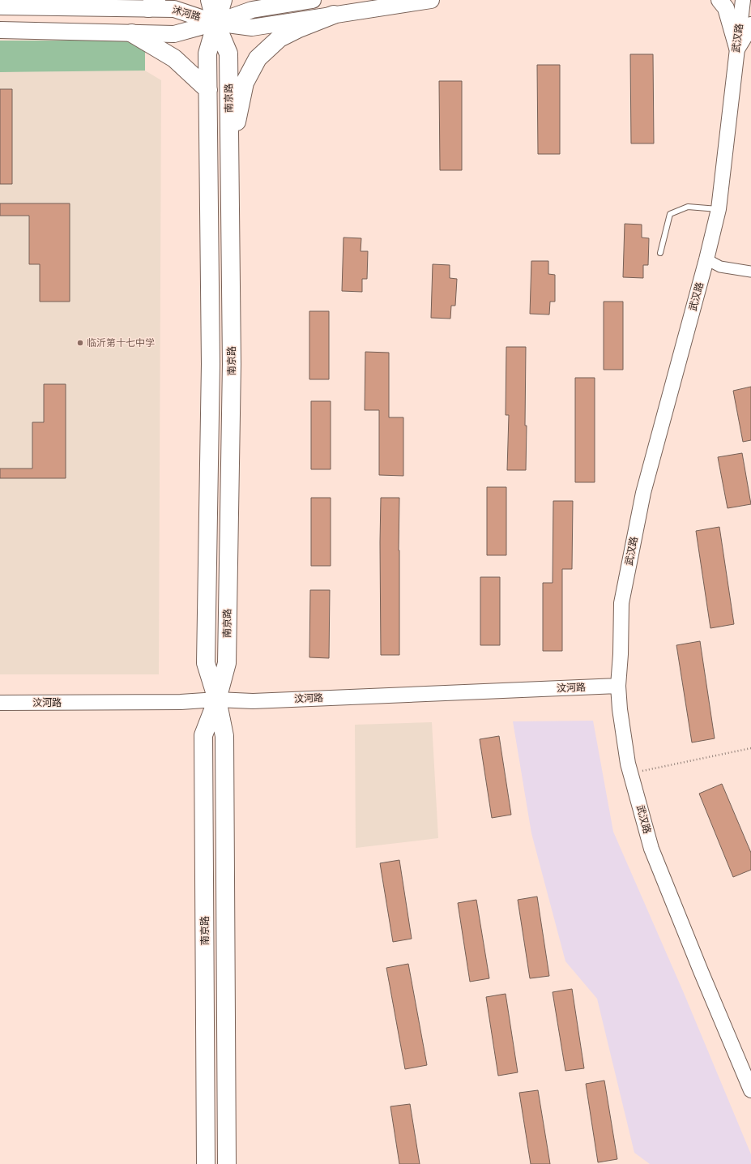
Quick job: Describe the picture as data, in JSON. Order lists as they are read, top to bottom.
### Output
{
  "streets": {
    "highway": ["南京路"],
    "main road": ["沭河路"],
    "street": ["武汉路", "汶河路"]
  },
  "crossings": [
    ["沭河路", "南京路"],
    ["武汉路", "汶河路"],
    ["南京路", "汶河路"]
  ],
  "places": ["临沂第十七中学"]
}
